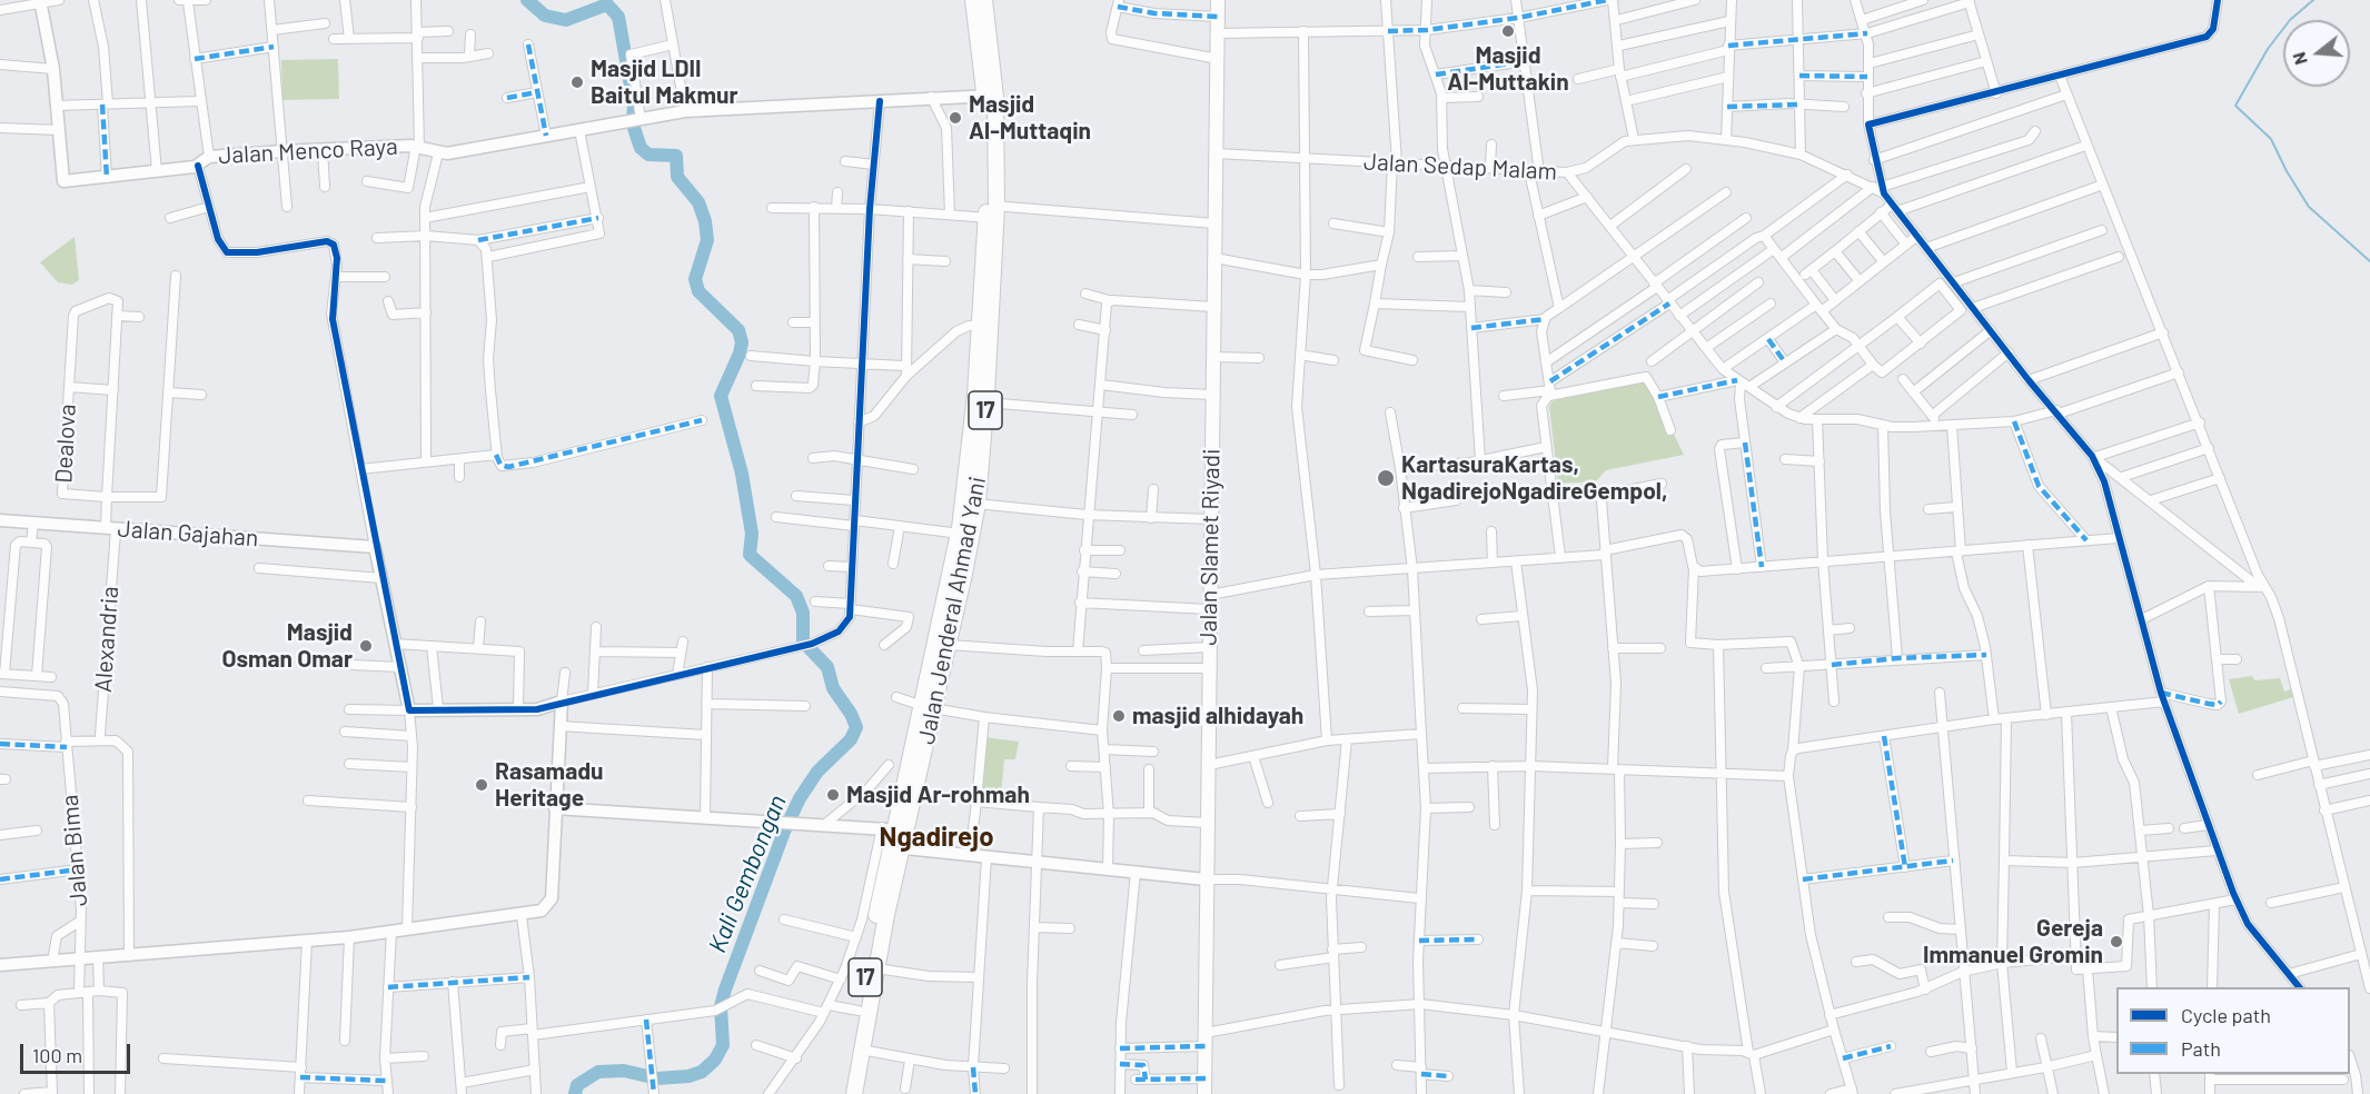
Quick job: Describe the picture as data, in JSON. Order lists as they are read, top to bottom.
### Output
{
  "streets": {
    "highway": ["17", "Jalan Jenderal Ahmad Yani"],
    "main road": ["Jalan Slamet Riyadi"],
    "street": [
      "Jalan Menco Raya",
      "Jalan Sedap Malam",
      "Dealova",
      "Jalan Gajahan",
      "Alexandria",
      "Jalan Bima"
    ]
  },
  "crossings": [
    ["Jalan Sedap Malam", "Jalan Slamet Riyadi"],
    ["Dealova", "Jalan Gajahan"],
    ["Dealova", "Alexandria"],
    ["Jalan Gajahan", "Alexandria"]
  ],
  "districts": ["Ngadirejo"],
  "water": ["Kali Gembongan"],
  "places": [
    "Masjid Al-Muttakin",
    "Masjid LDII Baitul Makmur",
    "Masjid Al-Muttaqin",
    "KartasuraKartas, NgadirejoNgadireGempol,",
    "Masjid Osman Omar",
    "masjid alhidayah",
    "Rasamadu Heritage",
    "Masjid Ar-rohmah",
    "Gereja Immanuel Gromin"
  ],
  "legend": ["Cycle path", "Path"],
  "scale_bar": "100 m",
  "north": "left"
}
